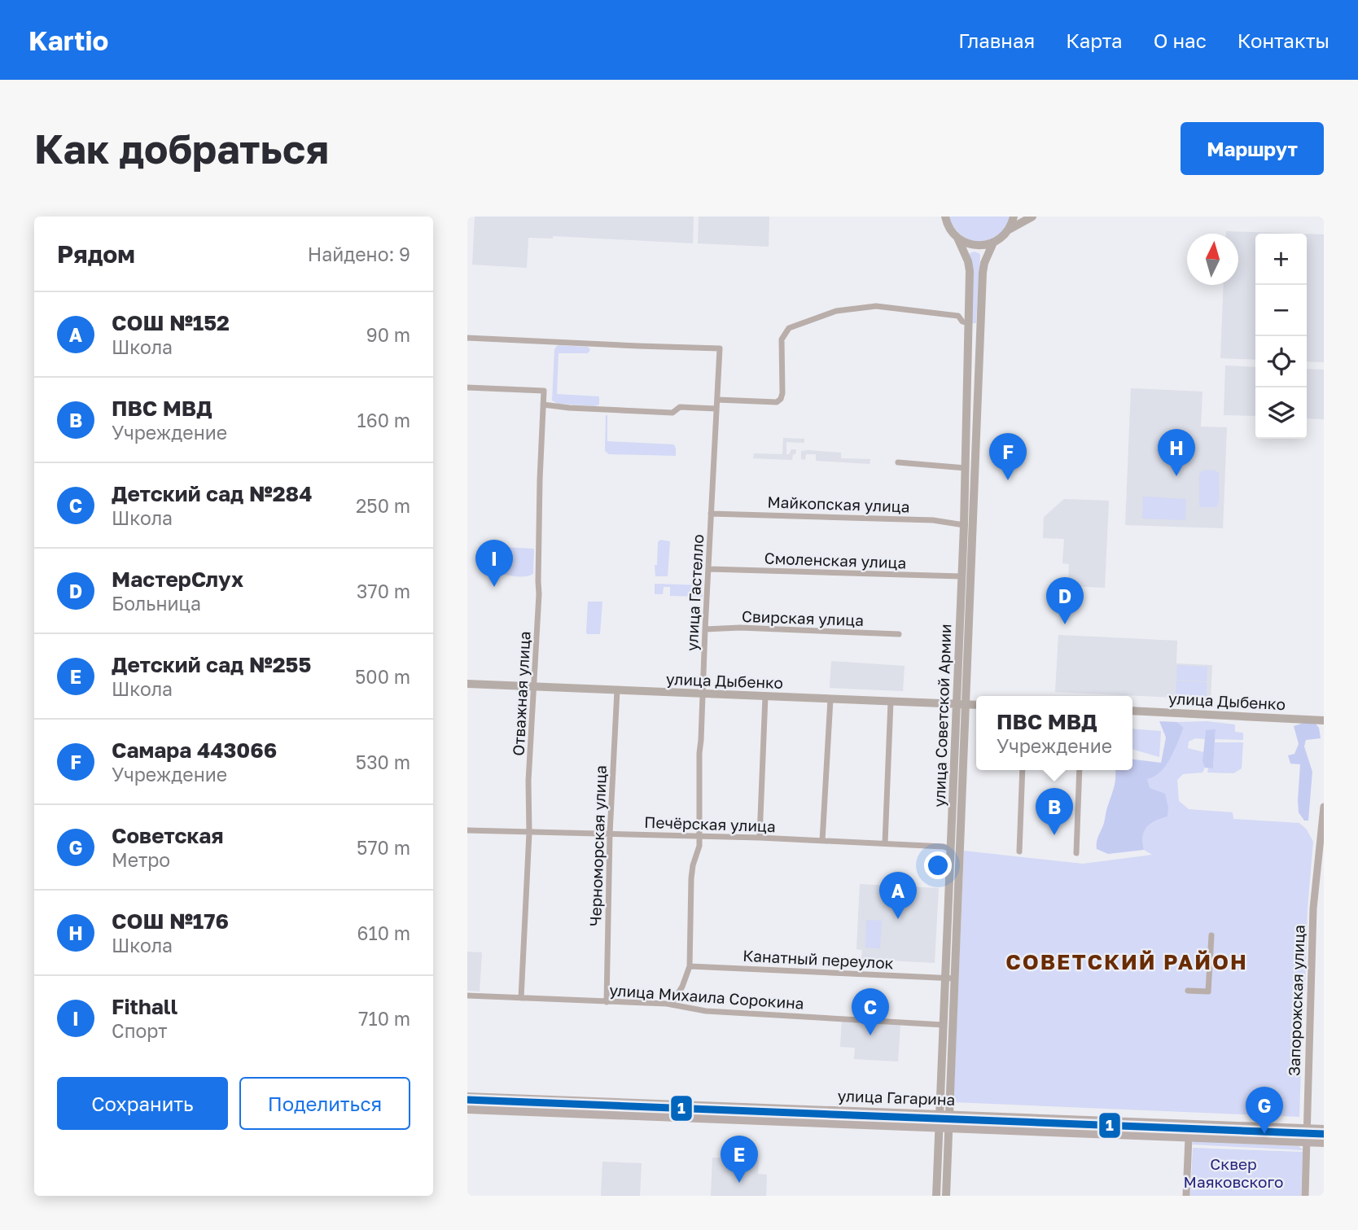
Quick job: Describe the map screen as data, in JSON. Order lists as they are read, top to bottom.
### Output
{
  "streets": {
    "main road": ["улица Дыбенко", "улица Советской Армии", "улица Гагарина"],
    "street": [
      "Майкопская улица",
      "Смоленская улица",
      "улица Гастелло",
      "Свирская улица",
      "Отважная улица",
      "Печёрская улица",
      "Черноморская улица",
      "Канатный переулок",
      "улица Михаила Сорокина",
      "Запорожская улица"
    ]
  },
  "crossings": [
    ["Майкопская улица", "улица Гастелло"],
    ["Майкопская улица", "улица Советской Армии"],
    ["Смоленская улица", "улица Гастелло"],
    ["Смоленская улица", "улица Советской Армии"],
    ["улица Гастелло", "Свирская улица"],
    ["улица Гастелло", "улица Дыбенко"],
    ["улица Гастелло", "Печёрская улица"],
    ["улица Гастелло", "Канатный переулок"],
    ["улица Гастелло", "улица Михаила Сорокина"],
    ["улица Дыбенко", "Отважная улица"],
    ["улица Дыбенко", "улица Советской Армии"],
    ["улица Дыбенко", "Черноморская улица"],
    ["Отважная улица", "Печёрская улица"],
    ["Отважная улица", "улица Михаила Сорокина"],
    ["улица Советской Армии", "Печёрская улица"],
    ["улица Советской Армии", "Канатный переулок"],
    ["улица Советской Армии", "улица Михаила Сорокина"],
    ["улица Советской Армии", "улица Гагарина"],
    ["Печёрская улица", "Черноморская улица"],
    ["Черноморская улица", "улица Михаила Сорокина"],
    ["Запорожская улица", "улица Гагарина"]
  ],
  "districts": ["СОВЕТСКИЙ РАЙОН"],
  "parks": ["Сквер Маяковского"],
  "lines": ["transit line 1"],
  "north": "top",
  "page": {
    "header": "Kartio",
    "nav": [
      "Главная",
      "Карта",
      "О нас",
      "Контакты"
    ],
    "buttons": [
      "Маршрут",
      ["Сохранить", "Поделиться"]
    ],
    "title": "Как добраться",
    "heading": ["Рядом", "Найдено: 9"],
    "map_buttons": ["+", "−"],
    "list": [
      {
        "mark": "A",
        "name": "СОШ №152",
        "note": "Школа",
        "value": "90 m"
      },
      {
        "mark": "B",
        "name": "ПВС МВД",
        "note": "Учреждение",
        "value": "160 m"
      },
      {
        "mark": "C",
        "name": "Детский сад №284",
        "note": "Школа",
        "value": "250 m"
      },
      {
        "mark": "D",
        "name": "МастерСлух",
        "note": "Больница",
        "value": "370 m"
      },
      {
        "mark": "E",
        "name": "Детский сад №255",
        "note": "Школа",
        "value": "500 m"
      },
      {
        "mark": "F",
        "name": "Самара 443066",
        "note": "Учреждение",
        "value": "530 m"
      },
      {
        "mark": "G",
        "name": "Советская",
        "note": "Метро",
        "value": "570 m"
      },
      {
        "mark": "H",
        "name": "СОШ №176",
        "note": "Школа",
        "value": "610 m"
      },
      {
        "mark": "I",
        "name": "Fithall",
        "note": "Спорт",
        "value": "710 m"
      }
    ],
    "pins": [
      "H",
      "F",
      "I",
      "D",
      "B",
      "A",
      "C",
      "G",
      "E"
    ],
    "popup": ["ПВС МВД", "Учреждение"]
  }
}
